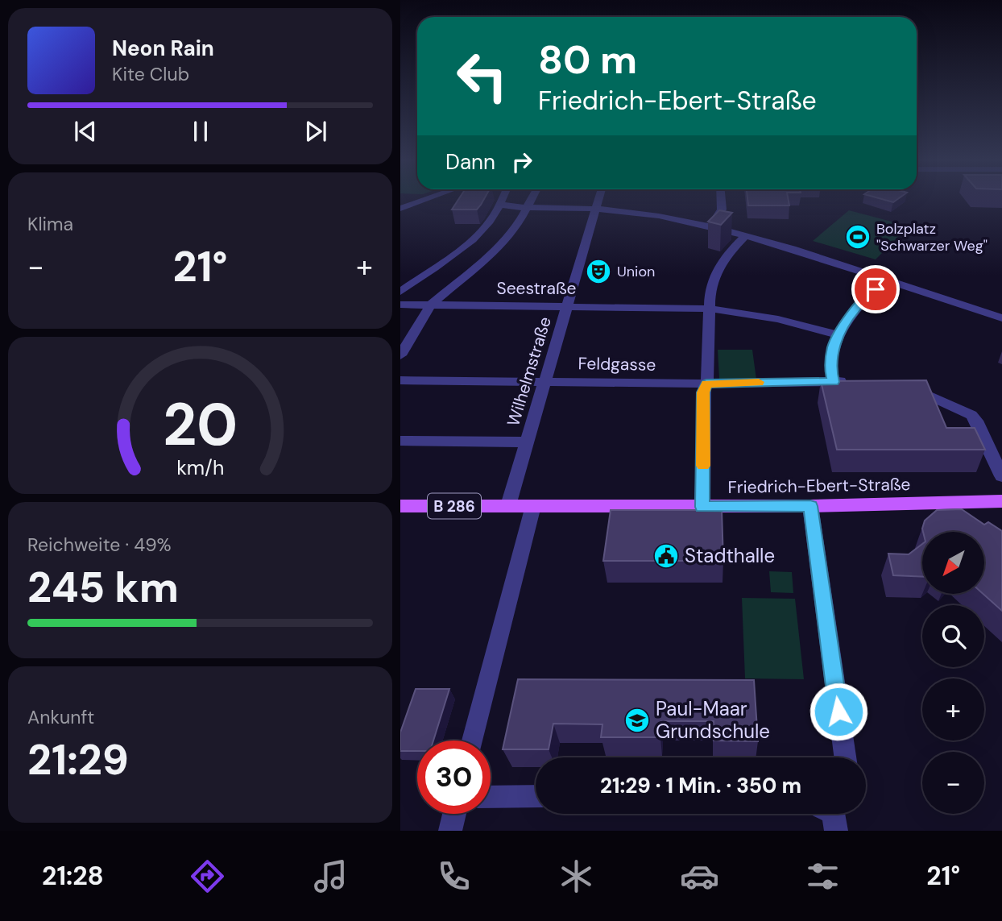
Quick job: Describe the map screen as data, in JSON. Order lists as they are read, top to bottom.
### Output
{
  "streets": {
    "main road": ["Friedrich-Ebert-Straße", "B 286"],
    "street": ["Seestraße", "Feldgasse", "Wilhelmstraße"]
  },
  "crossings": [
    ["Seestraße", "Wilhelmstraße"],
    ["Feldgasse", "Wilhelmstraße"],
    ["Wilhelmstraße", "Friedrich-Ebert-Straße"]
  ],
  "places": {
    "sports": ["Bolzplatz \"Schwarzer Weg\""],
    "theatre": ["Union"],
    "public building": ["Stadthalle"],
    "school or university": ["Paul-Maar Grundschule"]
  },
  "north": "bottom left",
  "page": {
    "turn": ["80 m", "Friedrich-Ebert-Straße"],
    "song": ["Neon Rain", "Kite Club"],
    "then": "Dann",
    "tile": [
      "Klima",
      ["Reichweite · 49%", "245 km"],
      ["Ankunft", "21:29"]
    ],
    "heat": ["−", "21°", "+"],
    "map_buttons": ["+", "−"],
    "limit": "30",
    "trip": "21:29 · 1 Min. · 350 m",
    "tabs": ["21:28", "21°"],
    "gauge": ["20", "km/h"]
  }
}
